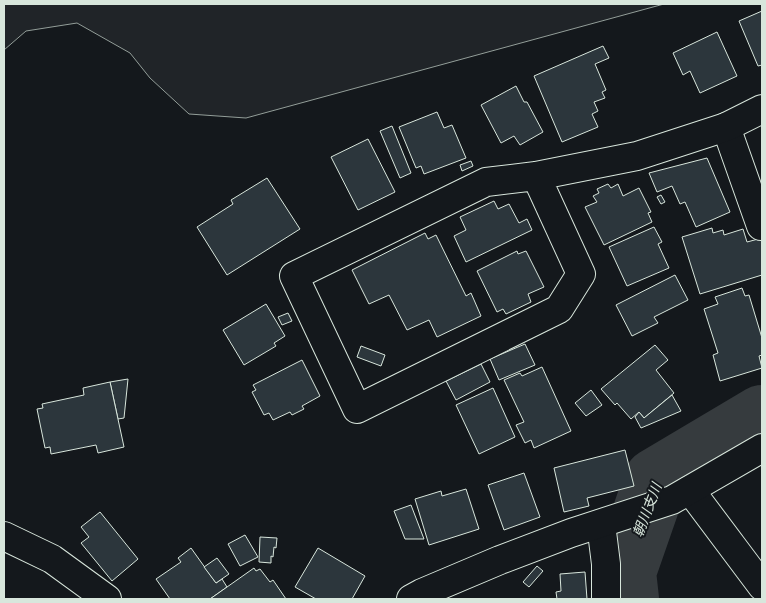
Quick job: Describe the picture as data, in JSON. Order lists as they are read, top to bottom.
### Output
{
  "water": ["朝川支川"]
}
